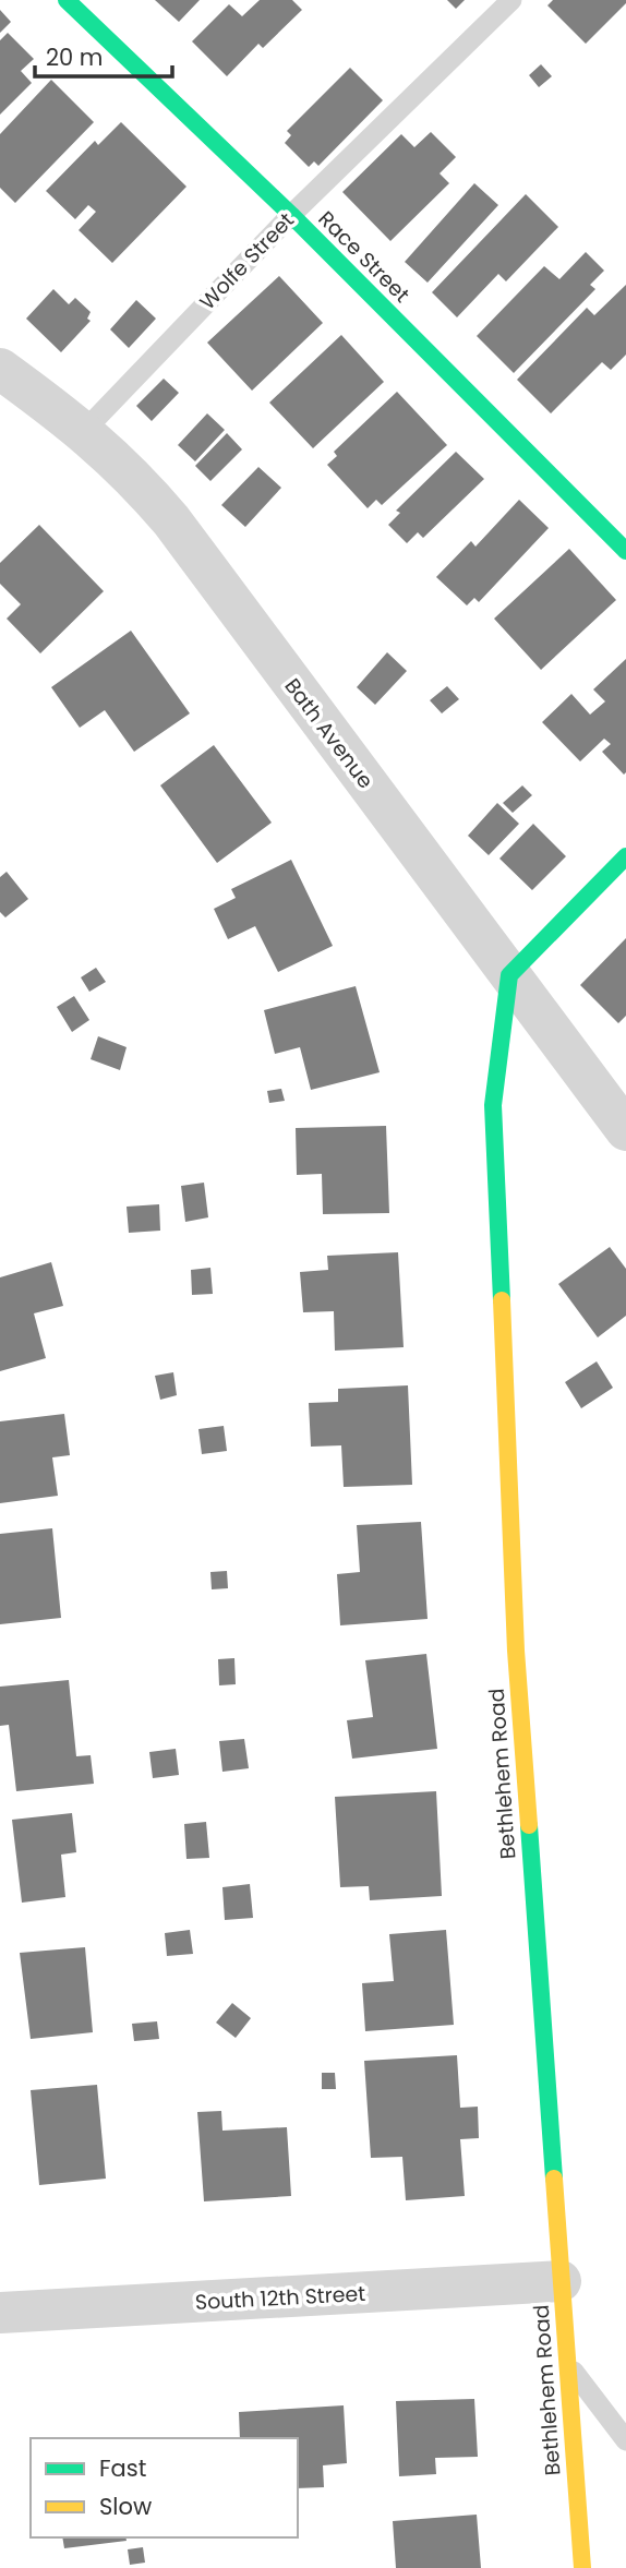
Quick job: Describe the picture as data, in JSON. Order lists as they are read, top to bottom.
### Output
{
  "streets": {
    "street": [
      "Race Street",
      "Bath Avenue",
      "Bethlehem Road",
      "South 12th Street"
    ],
    "lane": ["Wolfe Street"]
  },
  "crossings": [
    ["Race Street", "Wolfe Street"],
    ["Wolfe Street", "Bath Avenue"],
    ["Bath Avenue", "Bethlehem Road"],
    ["Bethlehem Road", "South 12th Street"]
  ],
  "legend": ["Fast", "Slow"],
  "scale_bar": "20 m"
}
